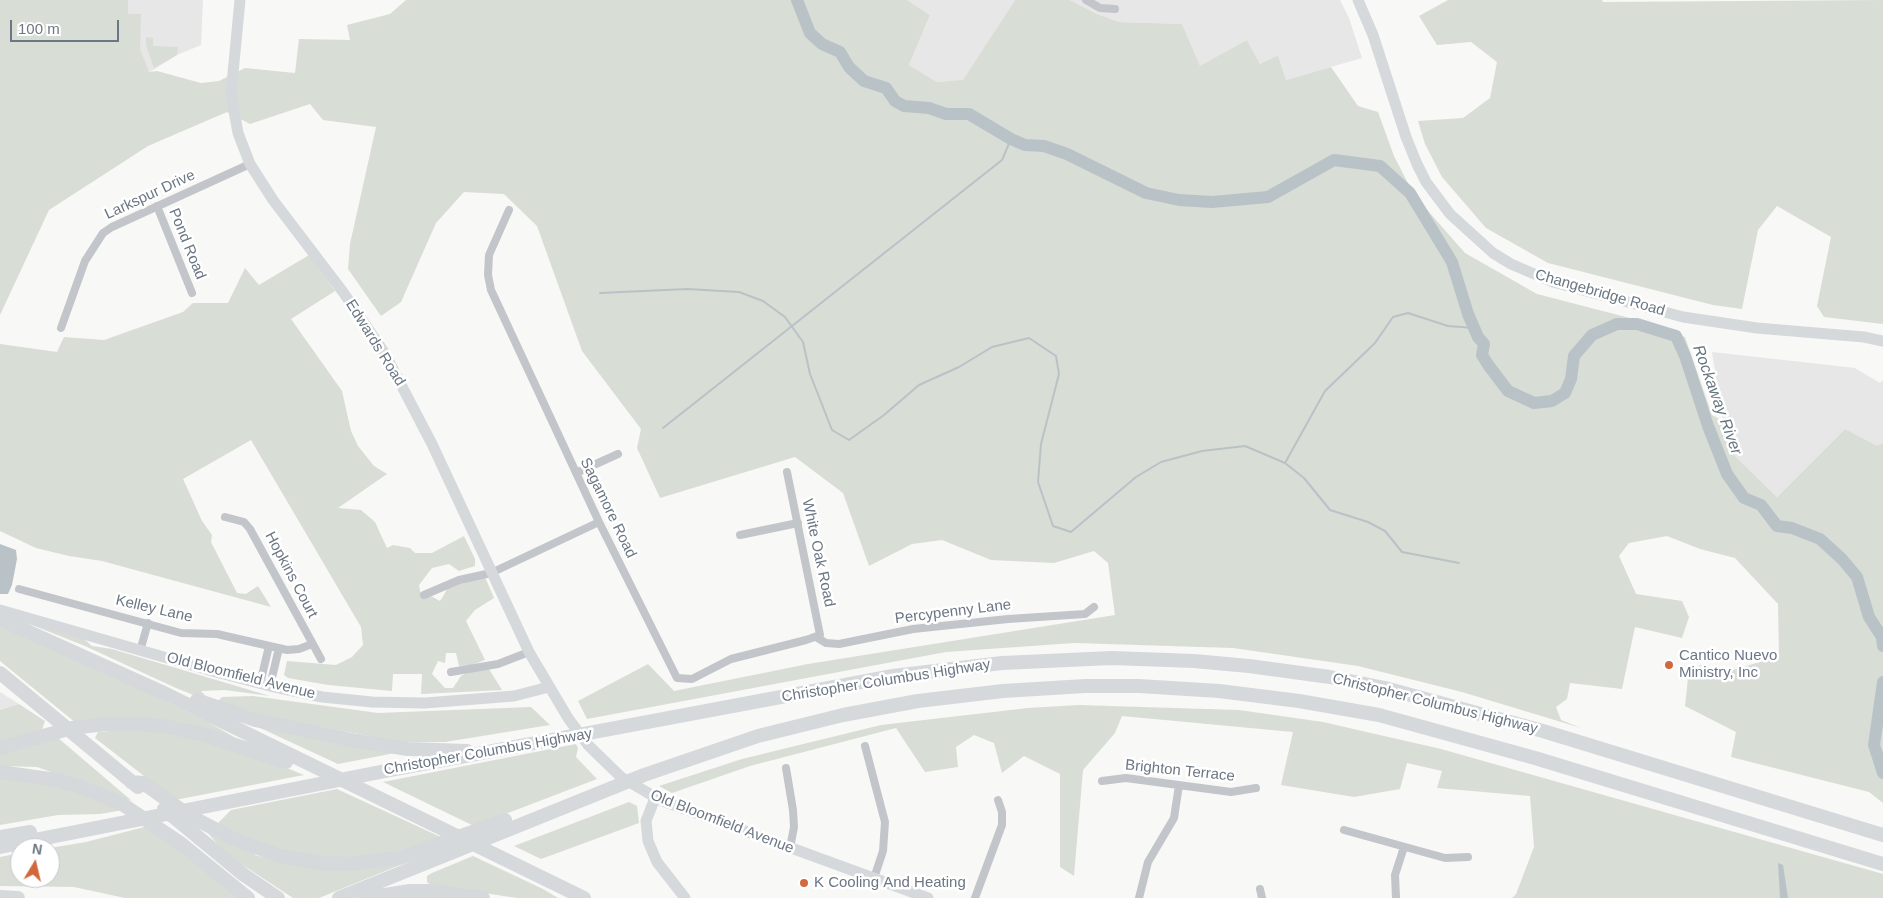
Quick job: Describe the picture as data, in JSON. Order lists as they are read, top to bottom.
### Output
{
  "streets": {
    "highway": ["Christopher Columbus Highway"],
    "street": [
      "Larkspur Drive",
      "Pond Road",
      "Changebridge Road",
      "Edwards Road",
      "Sagamore Road",
      "White Oak Road",
      "Hopkins Court",
      "Kelley Lane",
      "Percypenny Lane",
      "Old Bloomfield Avenue",
      "Brighton Terrace"
    ]
  },
  "crossings": [
    ["Larkspur Drive", "Pond Road"],
    ["Larkspur Drive", "Edwards Road"],
    ["Edwards Road", "Old Bloomfield Avenue"],
    ["Sagamore Road", "White Oak Road"],
    ["Sagamore Road", "Percypenny Lane"],
    ["White Oak Road", "Percypenny Lane"],
    ["Hopkins Court", "Kelley Lane"]
  ],
  "water": ["Rockaway River"],
  "places": ["Cantico Nuevo Ministry, Inc", "K Cooling And Heating"],
  "scale_bar": "100 m",
  "north": "top"
}
